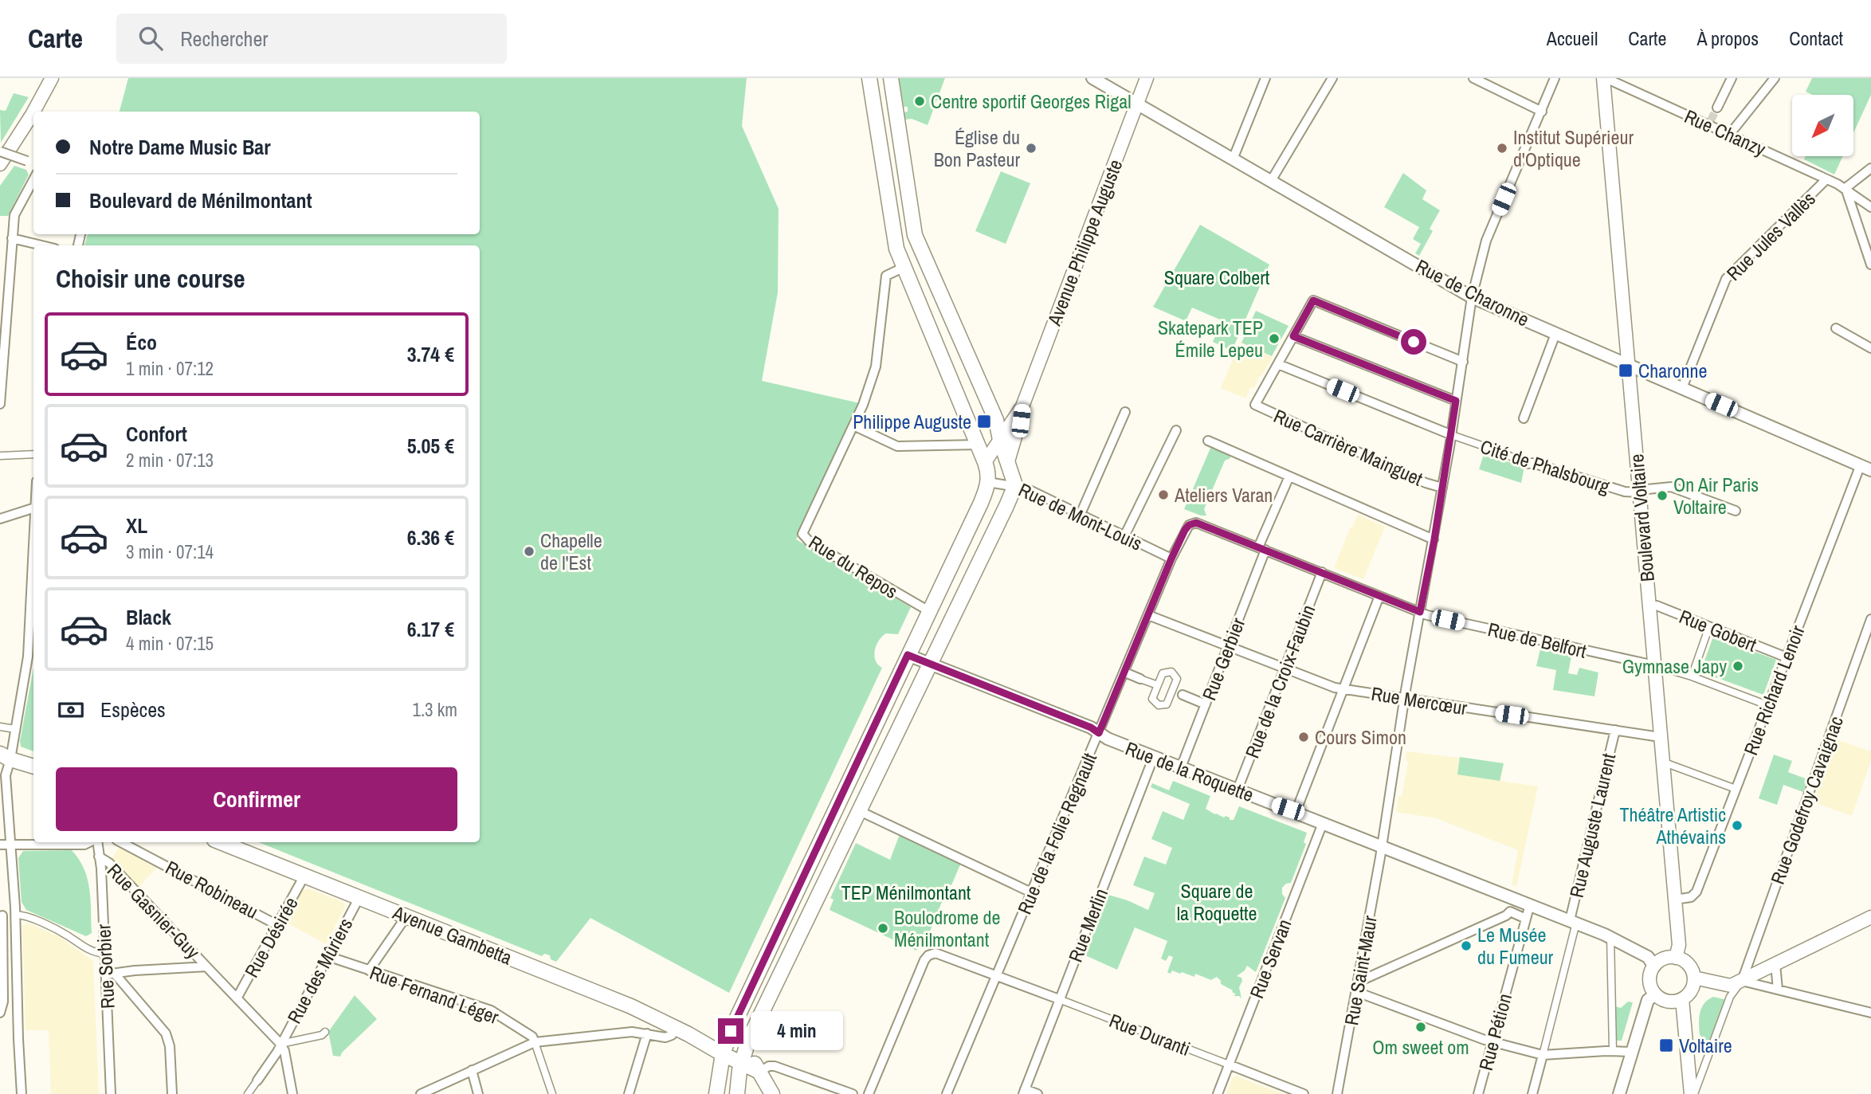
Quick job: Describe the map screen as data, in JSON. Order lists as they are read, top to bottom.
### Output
{
  "streets": {
    "main road": ["Avenue Philippe Auguste", "Boulevard Voltaire", "Avenue Gambetta"],
    "street": [
      "Rue Chanzy",
      "Rue Jules Vallès",
      "Rue de Charonne",
      "Rue Carrière Mainguet",
      "Cité de Phalsbourg",
      "Rue de Mont-Louis",
      "Rue du Repos",
      "Rue Gobert",
      "Rue de Belfort",
      "Rue Gerbier",
      "Rue de la Croix-Faubin",
      "Rue Richard Lenoir",
      "Rue Mercœur",
      "Rue de la Roquette",
      "Rue Godefroy Cavaignac",
      "Rue Auguste Laurent",
      "Rue de la Folie Regnault",
      "Rue Robineau",
      "Rue Gasnier-Guy",
      "Rue Merlin",
      "Rue Désirée",
      "Rue Servan",
      "Rue Sorbier",
      "Rue des Mûriers",
      "Rue Saint-Maur",
      "Rue Fernand Léger",
      "Rue Pétion",
      "Rue Duranti"
    ]
  },
  "crossings": [
    ["Rue Chanzy", "Rue Jules Vallès"],
    ["Rue Chanzy", "Boulevard Voltaire"],
    ["Rue Jules Vallès", "Rue de Charonne"],
    ["Avenue Philippe Auguste", "Rue de Charonne"],
    ["Rue de Charonne", "Boulevard Voltaire"],
    ["Rue de Charonne", "Rue Richard Lenoir"],
    ["Rue de Charonne", "Rue Saint-Maur"],
    ["Rue Carrière Mainguet", "Rue Saint-Maur"],
    ["Cité de Phalsbourg", "Boulevard Voltaire"],
    ["Cité de Phalsbourg", "Rue Saint-Maur"],
    ["Rue de Mont-Louis", "Rue de la Folie Regnault"],
    ["Boulevard Voltaire", "Rue Gobert"],
    ["Boulevard Voltaire", "Rue de Belfort"],
    ["Boulevard Voltaire", "Rue Richard Lenoir"],
    ["Boulevard Voltaire", "Rue Mercœur"],
    ["Boulevard Voltaire", "Rue de la Roquette"],
    ["Rue Gobert", "Rue Richard Lenoir"],
    ["Rue de Belfort", "Rue de la Folie Regnault"],
    ["Rue de Belfort", "Rue Saint-Maur"],
    ["Rue Gerbier", "Rue Mercœur"],
    ["Rue Gerbier", "Rue de la Roquette"],
    ["Rue Gerbier", "Rue de la Folie Regnault"],
    ["Rue de la Croix-Faubin", "Rue Mercœur"],
    ["Rue de la Croix-Faubin", "Rue de la Roquette"],
    ["Rue de la Croix-Faubin", "Rue de la Folie Regnault"],
    ["Rue Mercœur", "Rue Auguste Laurent"],
    ["Rue Mercœur", "Rue de la Folie Regnault"],
    ["Rue Mercœur", "Rue Saint-Maur"],
    ["Rue de la Roquette", "Rue Auguste Laurent"],
    ["Rue de la Roquette", "Rue de la Folie Regnault"],
    ["Rue de la Roquette", "Rue Merlin"],
    ["Rue de la Roquette", "Rue Servan"],
    ["Rue de la Roquette", "Rue Saint-Maur"],
    ["Rue de la Roquette", "Rue Pétion"],
    ["Rue de la Folie Regnault", "Rue Saint-Maur"],
    ["Rue de la Folie Regnault", "Rue Duranti"],
    ["Rue Robineau", "Rue Désirée"],
    ["Rue Gasnier-Guy", "Rue Désirée"],
    ["Rue Gasnier-Guy", "Rue Sorbier"],
    ["Rue Gasnier-Guy", "Rue des Mûriers"],
    ["Rue Merlin", "Rue Duranti"],
    ["Avenue Gambetta", "Rue Désirée"],
    ["Avenue Gambetta", "Rue des Mûriers"],
    ["Rue Servan", "Rue Duranti"],
    ["Rue des Mûriers", "Rue Fernand Léger"]
  ],
  "parks": ["Square Colbert", "Square de la Roquette", "TEP Ménilmontant"],
  "places": {
    "other": [
      "Centre sportif Georges Rigal",
      "Église du Bon Pasteur",
      "Institut Supérieur d'Optique",
      "Skatepark TEP Émile Lepeu",
      "Ateliers Varan",
      "On Air Paris Voltaire",
      "Chapelle de l'Est",
      "Gymnase Japy",
      "Cours Simon",
      "Théâtre Artistic Athévains",
      "Boulodrome de Ménilmontant",
      "Le Musée du Fumeur",
      "Om sweet om"
    ],
    "transit": ["Charonne", "Philippe Auguste", "Voltaire"]
  },
  "north": "bottom left",
  "page": {
    "header": "Carte",
    "search": "Rechercher",
    "nav": [
      "Accueil",
      "Carte",
      "À propos",
      "Contact"
    ],
    "banner": ["Notre Dame Music Bar", "Boulevard de Ménilmontant"],
    "heading": "Choisir une course",
    "list": [
      {
        "name": "Éco",
        "note": "1 min · 07:12",
        "value": "3.74 €"
      },
      {
        "name": "Confort",
        "note": "2 min · 07:13",
        "value": "5.05 €"
      },
      {
        "name": "XL",
        "note": "3 min · 07:14",
        "value": "6.36 €"
      },
      {
        "name": "Black",
        "note": "4 min · 07:15",
        "value": "6.17 €"
      }
    ],
    "pay": ["Espèces", "1.3 km"],
    "buttons": "Confirmer",
    "bubble": "4 min"
  }
}
